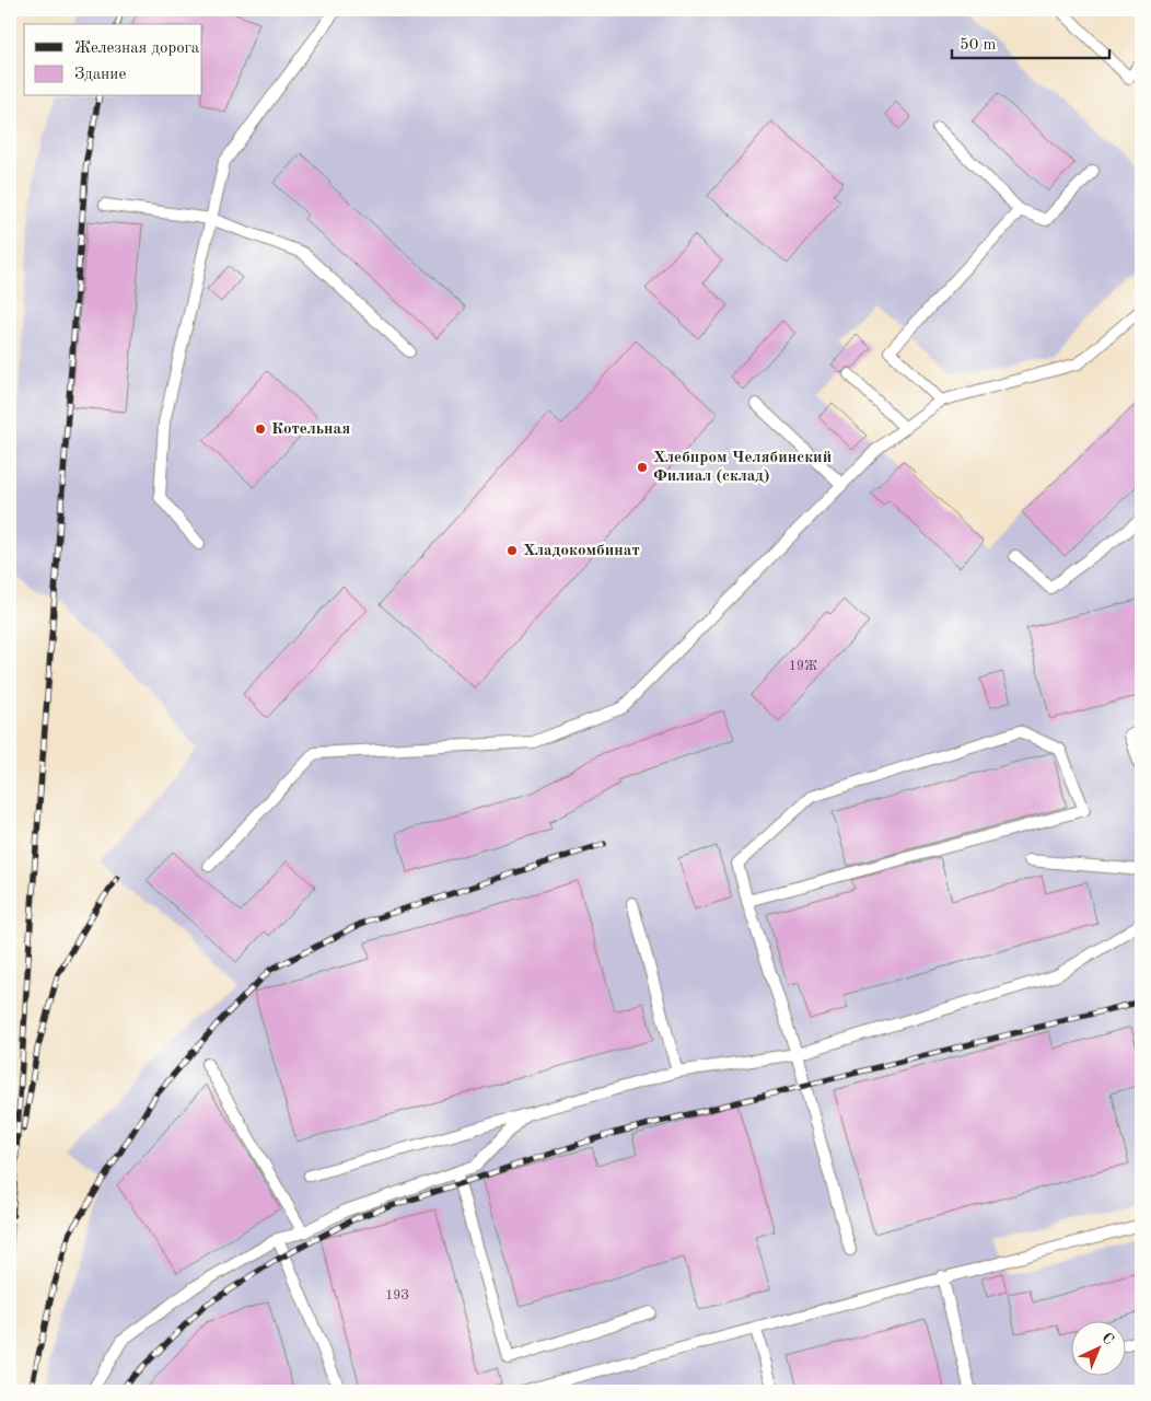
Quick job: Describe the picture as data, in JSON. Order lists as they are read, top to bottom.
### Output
{
  "places": ["Котельная", "Хлебпром Челябинский Филиал (склад)", "Хладокомбинат"],
  "house_numbers": ["19Ж", "19З"],
  "legend": ["Железная дорога", "Здание"],
  "scale_bar": "50 m",
  "north": "top right"
}
